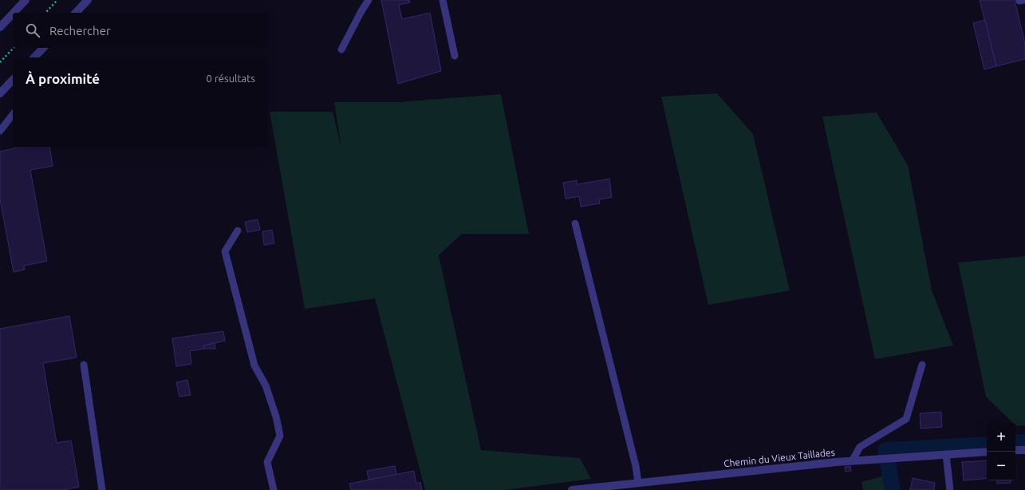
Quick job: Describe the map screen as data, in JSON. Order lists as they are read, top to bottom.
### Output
{
  "streets": {
    "street": ["Chemin du Vieux Taillades"]
  },
  "page": {
    "search": "Rechercher",
    "heading": ["À proximité", "0 résultats"],
    "map_buttons": ["+", "−"]
  }
}
